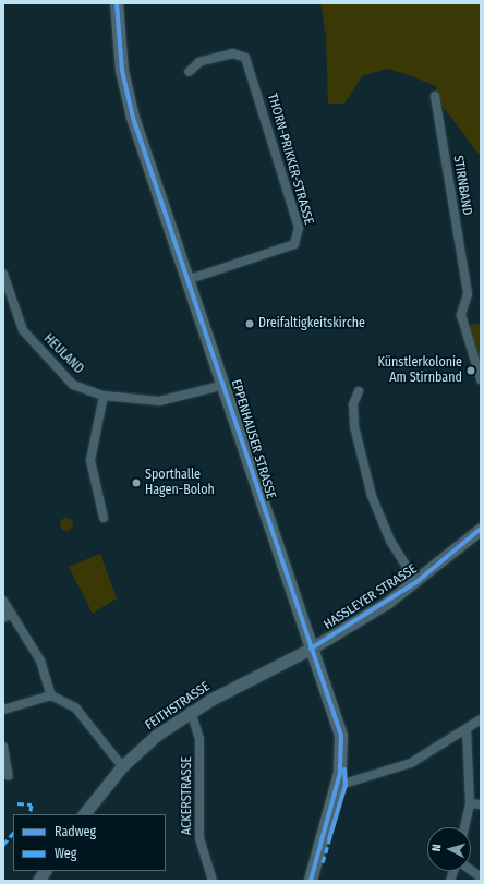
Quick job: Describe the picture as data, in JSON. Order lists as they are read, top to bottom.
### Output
{
  "streets": {
    "main road": ["EPPENHAUSER STRASSE", "HASSLEYER STRASSE", "FEITHSTRASSE"],
    "street": [
      "THORN-PRIKKER-STRASSE",
      "STIRNBAND",
      "HEULAND",
      "ACKERSTRASSE"
    ]
  },
  "crossings": [
    ["THORN-PRIKKER-STRASSE", "EPPENHAUSER STRASSE"],
    ["HEULAND", "EPPENHAUSER STRASSE"],
    ["EPPENHAUSER STRASSE", "HASSLEYER STRASSE"],
    ["EPPENHAUSER STRASSE", "FEITHSTRASSE"],
    ["HASSLEYER STRASSE", "FEITHSTRASSE"],
    ["FEITHSTRASSE", "ACKERSTRASSE"]
  ],
  "places": ["Dreifaltigkeitskirche", "Künstlerkolonie Am Stirnband", "Sporthalle Hagen-Boloh"],
  "legend": ["Radweg", "Weg"],
  "north": "left"
}
